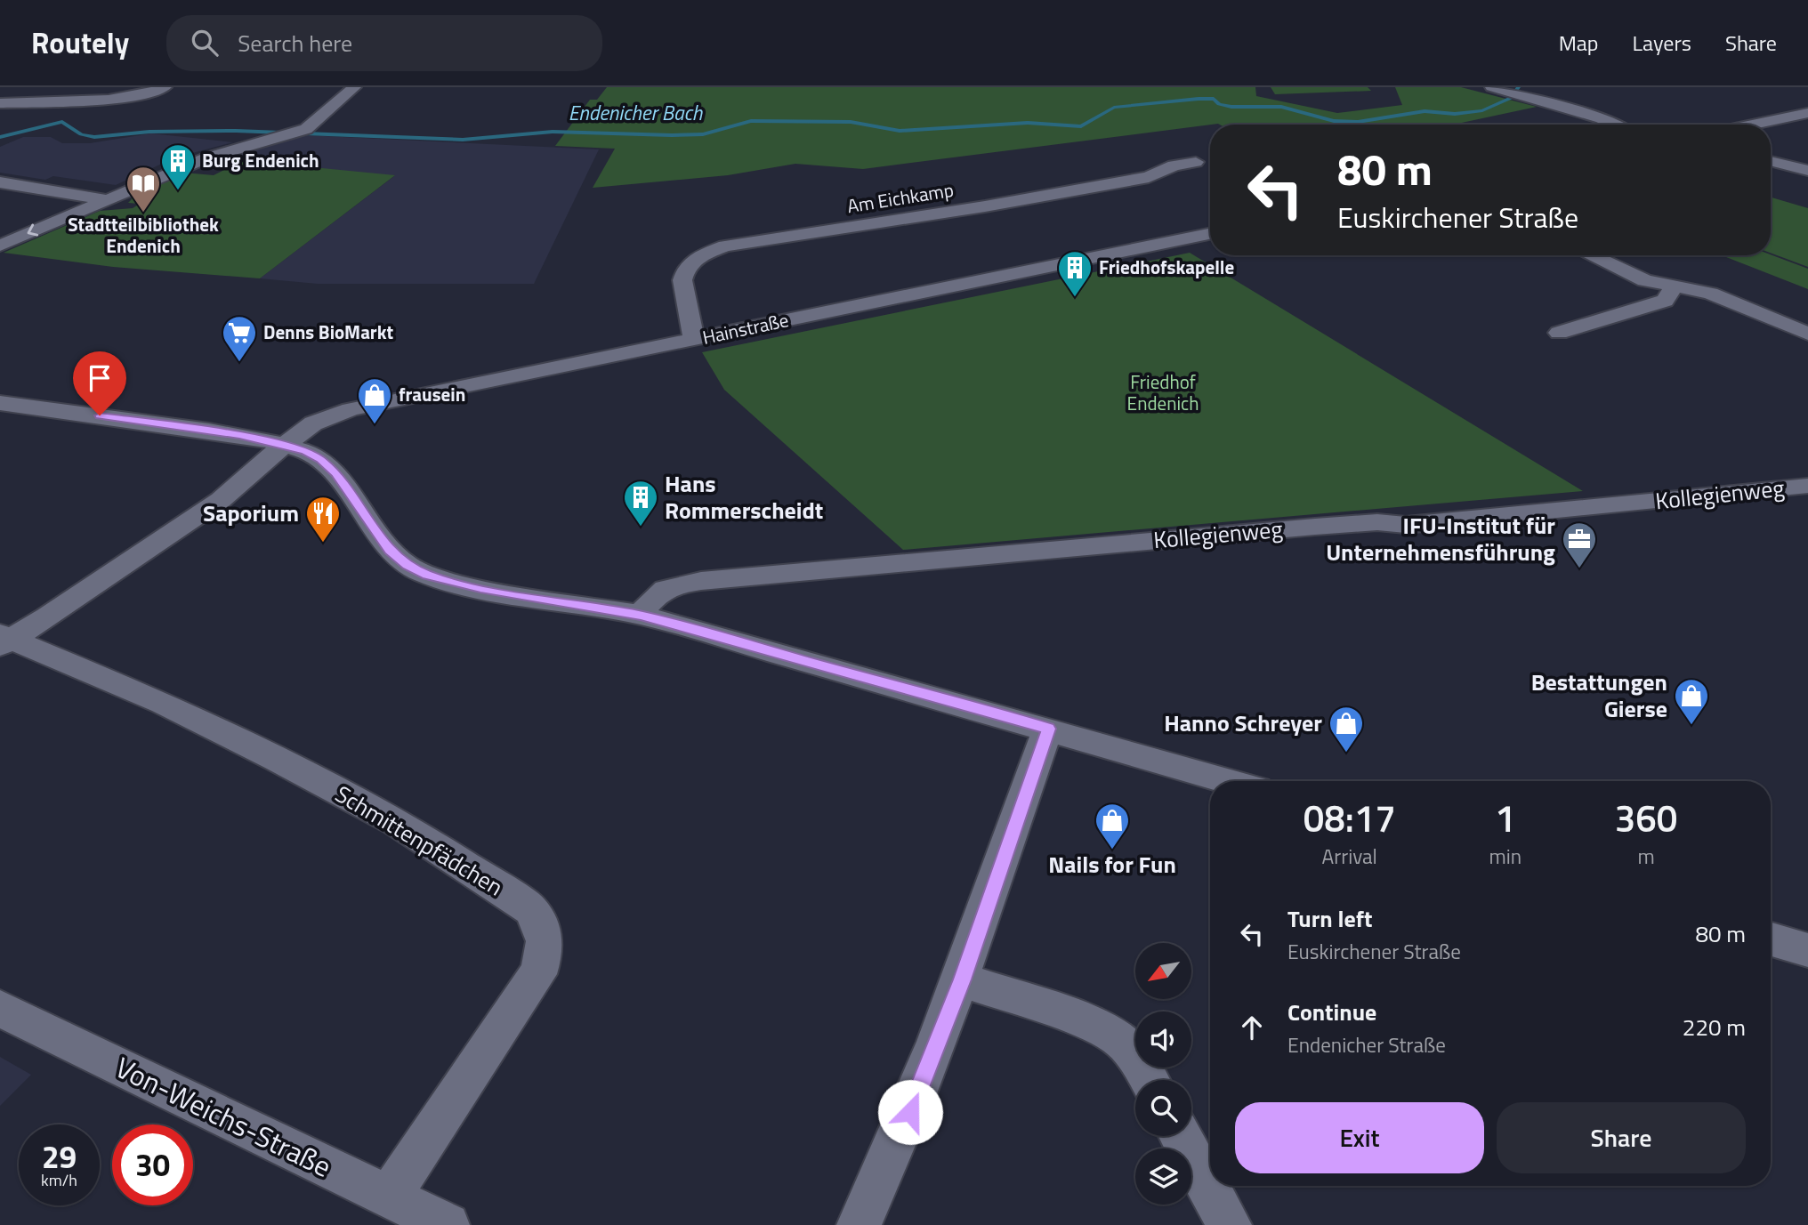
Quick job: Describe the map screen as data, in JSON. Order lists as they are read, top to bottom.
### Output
{
  "streets": {
    "street": [
      "Am Eichkamp",
      "Hainstraße",
      "Kollegienweg",
      "Schmittenpfädchen",
      "Von-Weichs-Straße"
    ]
  },
  "crossings": [
    ["Am Eichkamp", "Hainstraße"],
    ["Hainstraße", "Schmittenpfädchen"],
    ["Schmittenpfädchen", "Von-Weichs-Straße"]
  ],
  "water": ["Endenicher Bach"],
  "parks": ["Friedhof Endenich"],
  "places": {
    "building": ["Burg Endenich", "Friedhofskapelle", "Hans Rommerscheidt"],
    "library": ["Stadtteilbibliothek Endenich"],
    "supermarket": ["Denns BioMarkt"],
    "shop": [
      "frausein",
      "Bestattungen Gierse",
      "Hanno Schreyer",
      "Nails for Fun"
    ],
    "restaurant": ["Saporium"],
    "office": ["IFU-Institut für Unternehmensführung"]
  },
  "north": "bottom left",
  "page": {
    "header": "Routely",
    "search": "Search here",
    "nav": ["Map", "Layers", "Share"],
    "turn": ["80 m", "Euskirchener Straße"],
    "eta": [
      "08:17",
      "Arrival",
      "1",
      "min",
      "360",
      "m"
    ],
    "list": [
      {
        "name": "Turn left",
        "note": "Euskirchener Straße",
        "value": "80 m"
      },
      {
        "name": "Continue",
        "note": "Endenicher Straße",
        "value": "220 m"
      }
    ],
    "buttons": ["Exit", "Share"],
    "speed": "29 km/h",
    "limit": "30"
  }
}
